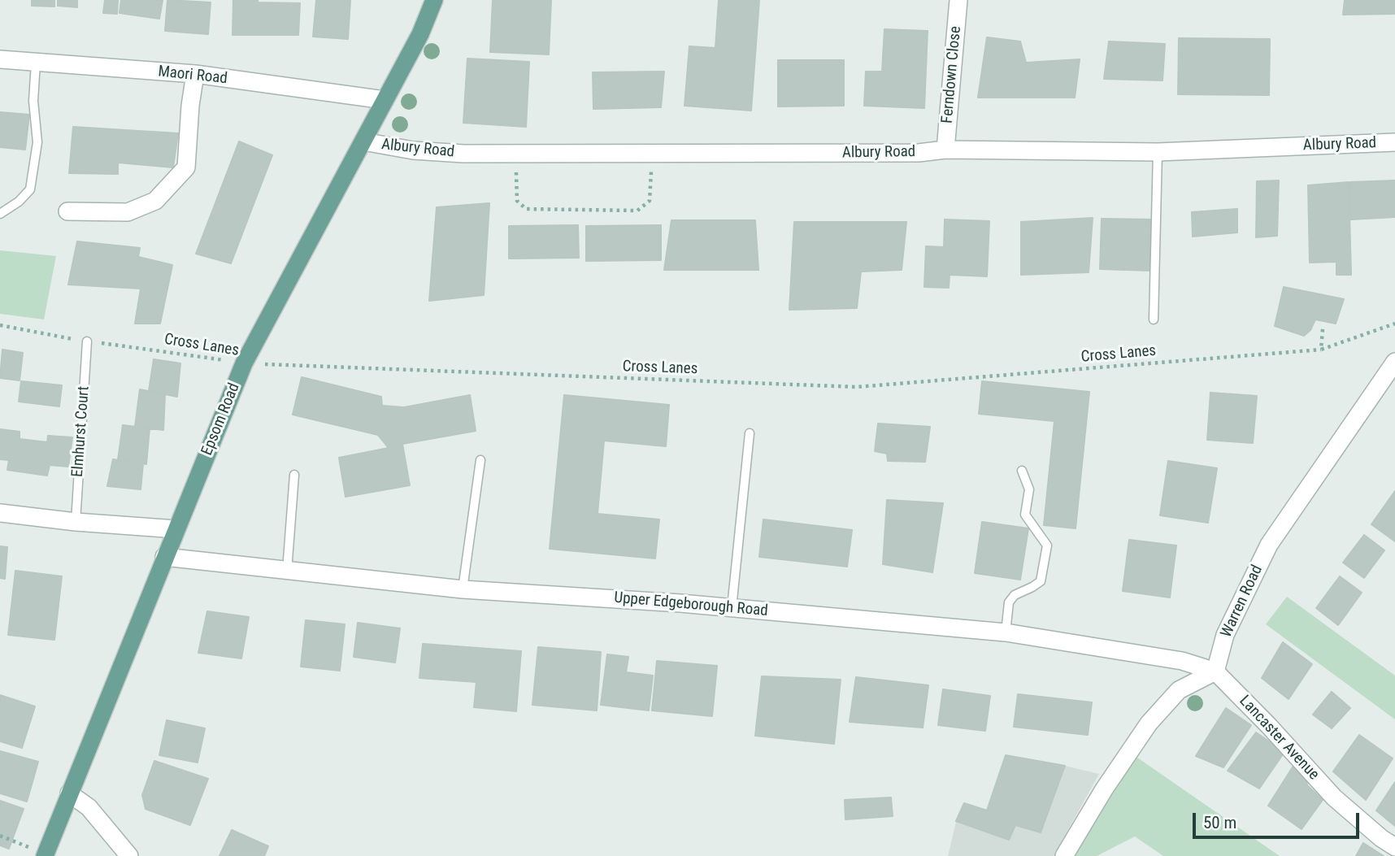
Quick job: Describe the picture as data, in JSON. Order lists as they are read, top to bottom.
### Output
{
  "streets": {
    "main road": ["Epsom Road"],
    "street": [
      "Ferndown Close",
      "Maori Road",
      "Albury Road",
      "Warren Road",
      "Upper Edgeborough Road",
      "Lancaster Avenue"
    ],
    "lane": ["Elmhurst Court"],
    "path": ["Cross Lanes"]
  },
  "crossings": [
    ["Ferndown Close", "Albury Road"],
    ["Maori Road", "Epsom Road"],
    ["Albury Road", "Epsom Road"],
    ["Cross Lanes", "Epsom Road"],
    ["Cross Lanes", "Elmhurst Court"],
    ["Epsom Road", "Upper Edgeborough Road"],
    ["Warren Road", "Upper Edgeborough Road"],
    ["Warren Road", "Lancaster Avenue"],
    ["Upper Edgeborough Road", "Lancaster Avenue"]
  ],
  "scale_bar": "50 m"
}
